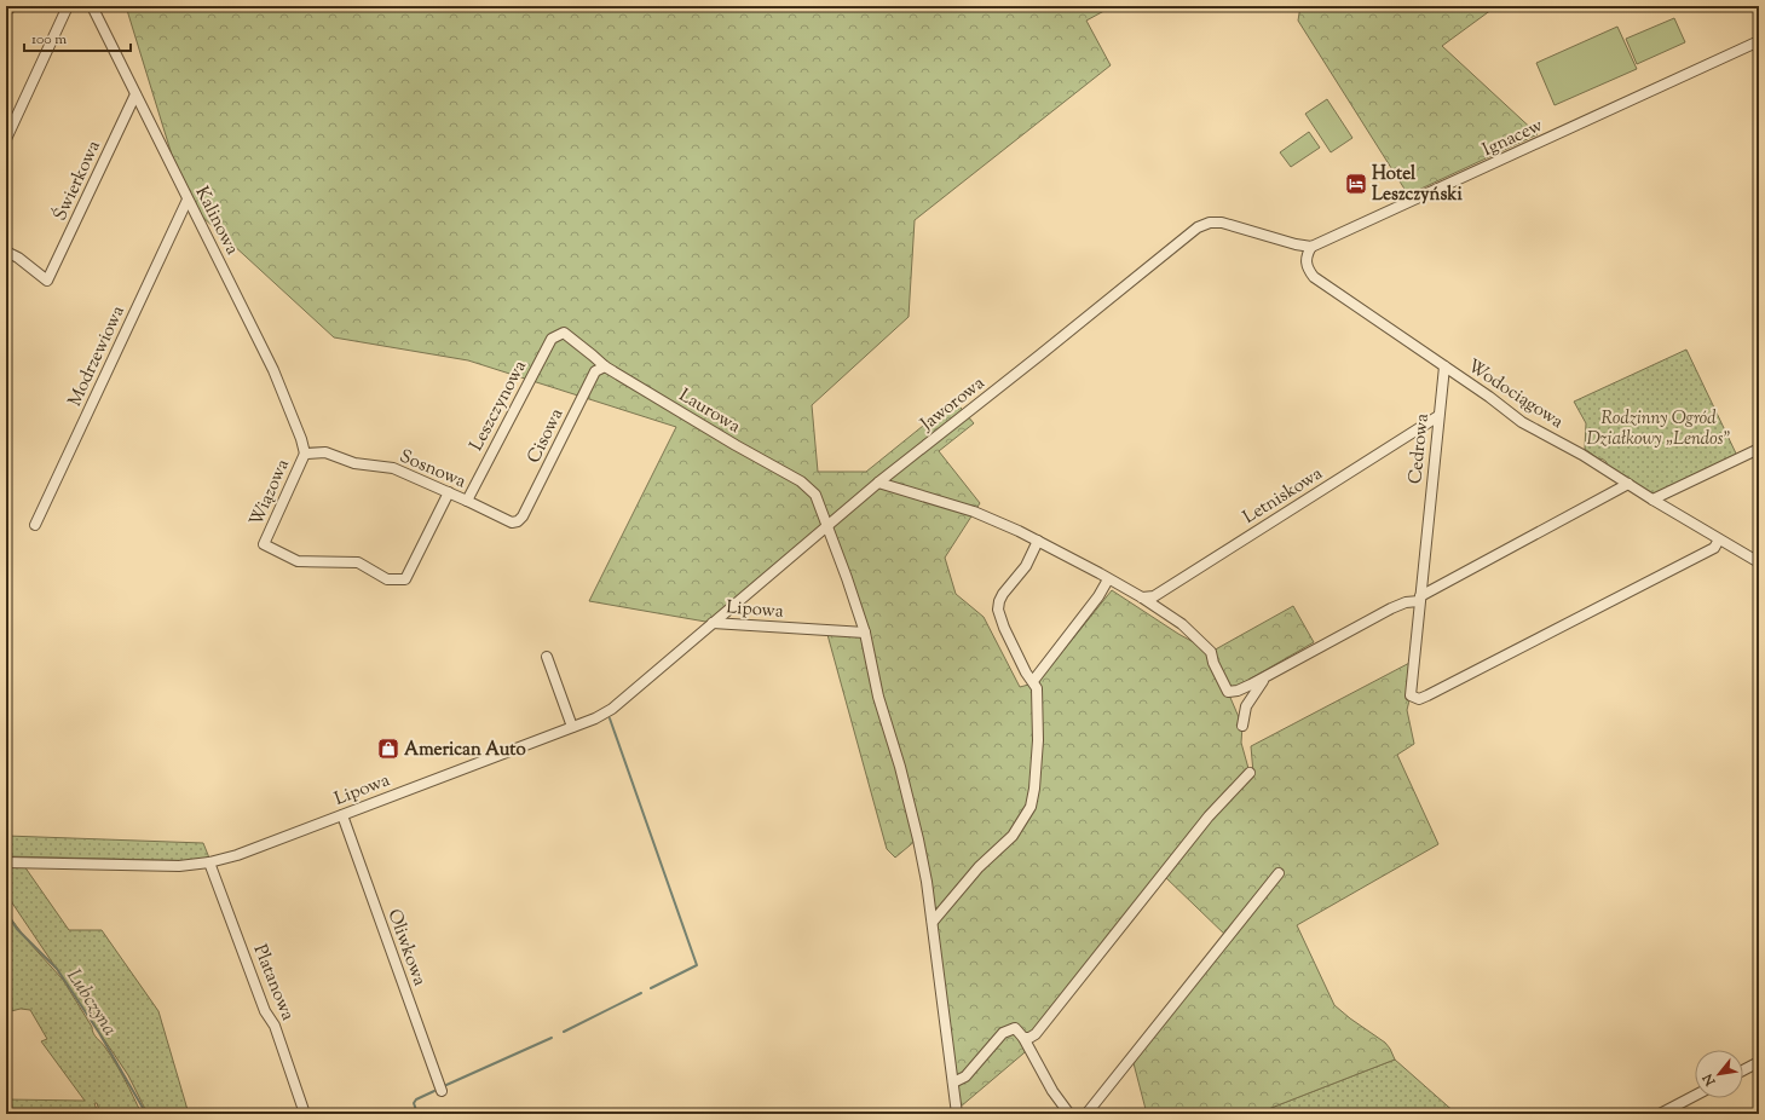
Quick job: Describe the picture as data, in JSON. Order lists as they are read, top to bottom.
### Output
{
  "streets": {
    "street": [
      "Ignacew",
      "Świerkowa",
      "Kalinowa",
      "Modrzewiowa",
      "Wodociągowa",
      "Jaworowa",
      "Leszczynowa",
      "Laurowa",
      "Cisowa",
      "Cedrowa",
      "Sosnowa",
      "Wiązowa",
      "Letniskowa",
      "Lipowa",
      "Oliwkowa",
      "Platanowa"
    ]
  },
  "crossings": [
    ["Ignacew", "Wodociągowa"],
    ["Ignacew", "Jaworowa"],
    ["Świerkowa", "Kalinowa"],
    ["Kalinowa", "Modrzewiowa"],
    ["Kalinowa", "Sosnowa"],
    ["Kalinowa", "Wiązowa"],
    ["Wodociągowa", "Jaworowa"],
    ["Wodociągowa", "Cedrowa"],
    ["Jaworowa", "Laurowa"],
    ["Jaworowa", "Lipowa"],
    ["Leszczynowa", "Laurowa"],
    ["Leszczynowa", "Sosnowa"],
    ["Laurowa", "Cisowa"],
    ["Laurowa", "Lipowa"],
    ["Cisowa", "Sosnowa"],
    ["Cedrowa", "Letniskowa"],
    ["Sosnowa", "Wiązowa"],
    ["Lipowa", "Oliwkowa"],
    ["Lipowa", "Platanowa"]
  ],
  "water": ["Lubczyna"],
  "parks": ["Rodzinny Ogród Działkowy „Lendos”"],
  "places": {
    "hotel": ["Hotel Leszczyński"],
    "shop": ["American Auto"]
  },
  "scale_bar": "100 m",
  "north": "bottom left"
}
